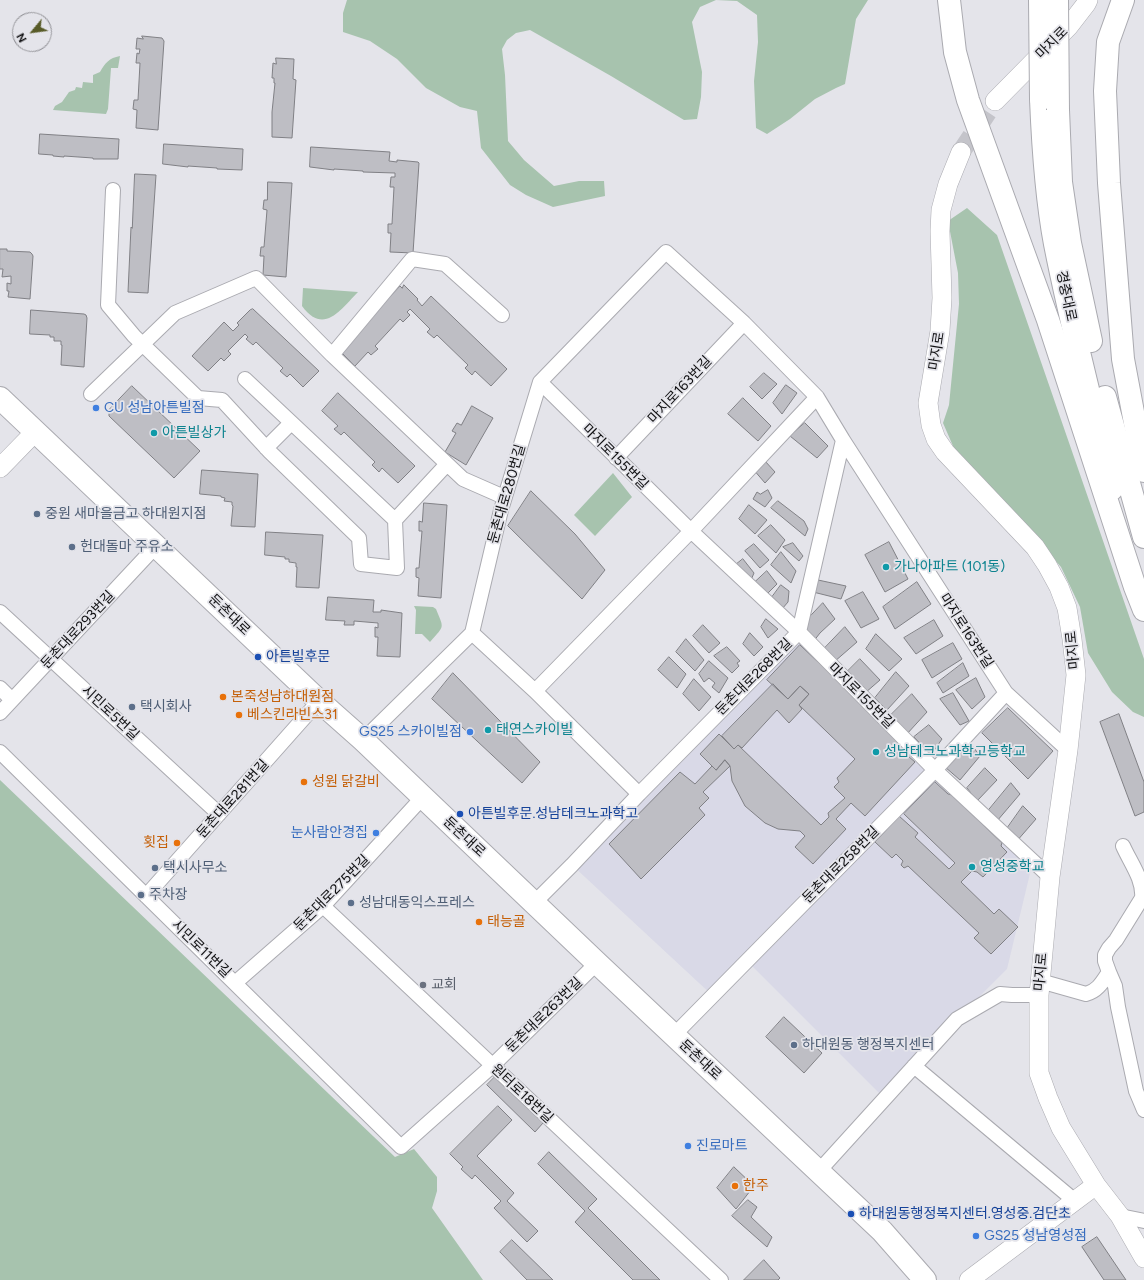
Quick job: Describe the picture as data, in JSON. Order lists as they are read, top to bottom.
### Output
{
  "streets": {
    "main road": ["마지로", "경충대로", "둔촌대로"],
    "street": [
      "마지로163번길",
      "마지로155번길",
      "둔촌대로280번길",
      "둔촌대로293번길",
      "둔촌대로268번길",
      "시민로5번길",
      "둔촌대로281번길",
      "둔촌대로258번길",
      "둔촌대로275번길",
      "시민로11번길",
      "둔촌대로263번길",
      "원터로18번길"
    ]
  },
  "crossings": [
    ["마지로", "마지로163번길"],
    ["마지로", "마지로155번길"],
    ["마지로163번길", "마지로155번길"],
    ["마지로163번길", "둔촌대로280번길"],
    ["마지로163번길", "둔촌대로268번길"],
    ["마지로163번길", "둔촌대로258번길"],
    ["마지로155번길", "둔촌대로280번길"],
    ["마지로155번길", "둔촌대로268번길"],
    ["마지로155번길", "둔촌대로258번길"],
    ["둔촌대로", "둔촌대로293번길"],
    ["둔촌대로", "둔촌대로268번길"],
    ["둔촌대로", "둔촌대로281번길"],
    ["둔촌대로", "둔촌대로258번길"],
    ["둔촌대로", "둔촌대로275번길"],
    ["둔촌대로", "둔촌대로263번길"],
    ["둔촌대로293번길", "시민로5번길"],
    ["시민로5번길", "둔촌대로281번길"],
    ["둔촌대로281번길", "시민로11번길"],
    ["둔촌대로275번길", "시민로11번길"],
    ["둔촌대로275번길", "원터로18번길"],
    ["시민로11번길", "둔촌대로263번길"],
    ["둔촌대로263번길", "원터로18번길"]
  ],
  "places": [
    "CU 성남아튼빌점",
    "아튼빌상가",
    "중원 새마을금고 하대원지점",
    "헌대돌마 주유소",
    "가나아파트 (101동)",
    "아튼빌후문",
    "본죽성남하대원점",
    "택시회사",
    "베스킨라빈스31",
    "태연스카이빌",
    "GS25 스카이빌점",
    "성남테크노과학고등학교",
    "성원 닭갈비",
    "아튼빌후문.성남테크노과학고",
    "눈사람안경집",
    "횟집",
    "영성중학교",
    "택시사무소",
    "주차장",
    "성남대동익스프레스",
    "태능골",
    "교회",
    "하대원동 행정복지센터",
    "진로마트",
    "한주",
    "하대원동행정복지센터.영성중.검단초",
    "GS25 성남영성점"
  ],
  "north": "bottom left"
}
